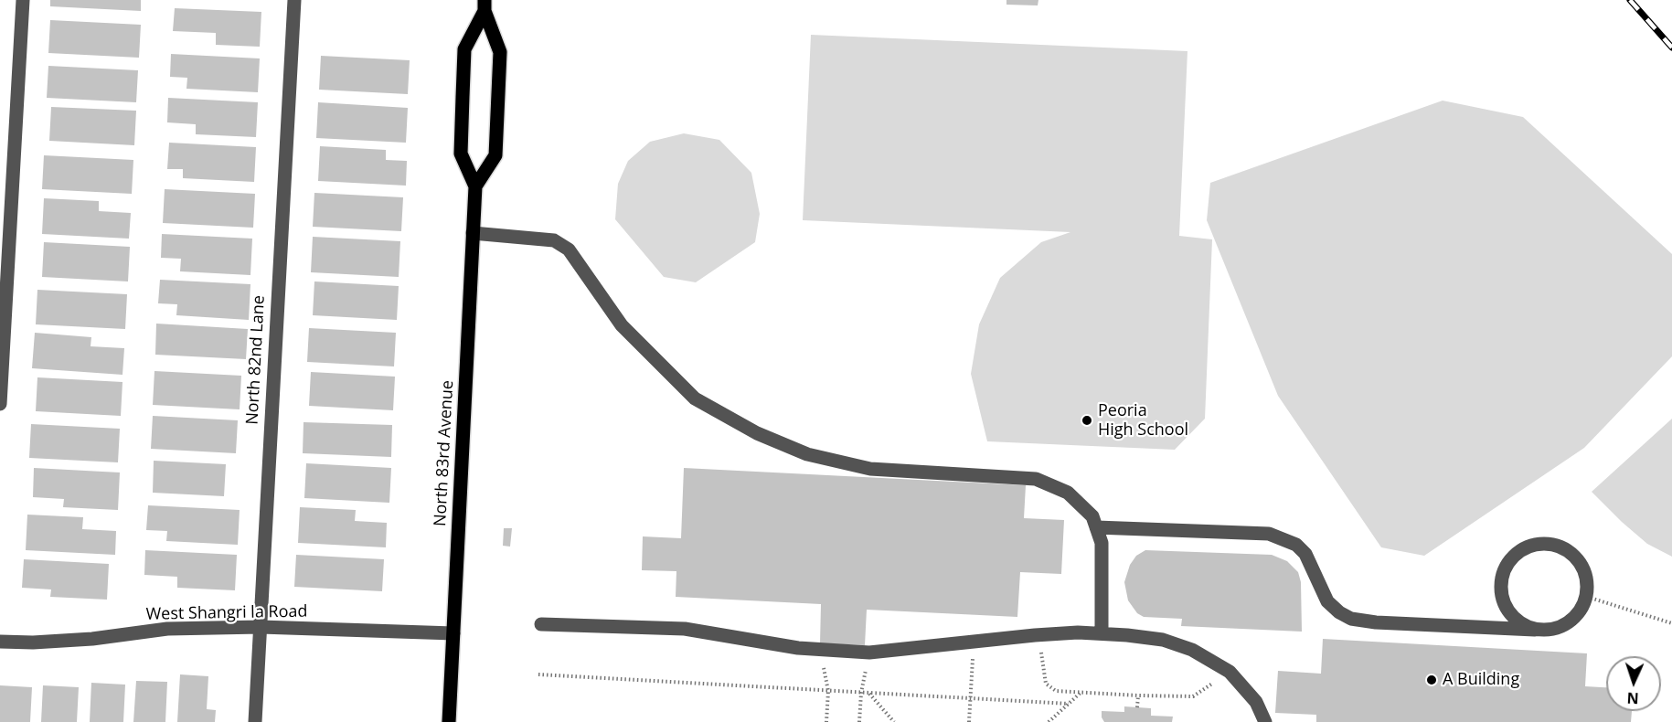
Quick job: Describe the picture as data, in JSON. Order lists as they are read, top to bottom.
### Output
{
  "streets": {
    "main road": ["North 83rd Avenue"],
    "street": ["North 82nd Lane", "West Shangri la Road"]
  },
  "crossings": [
    ["North 82nd Lane", "West Shangri la Road"],
    ["North 83rd Avenue", "West Shangri la Road"]
  ],
  "places": ["Peoria High School", "A Building"],
  "north": "bottom"
}
